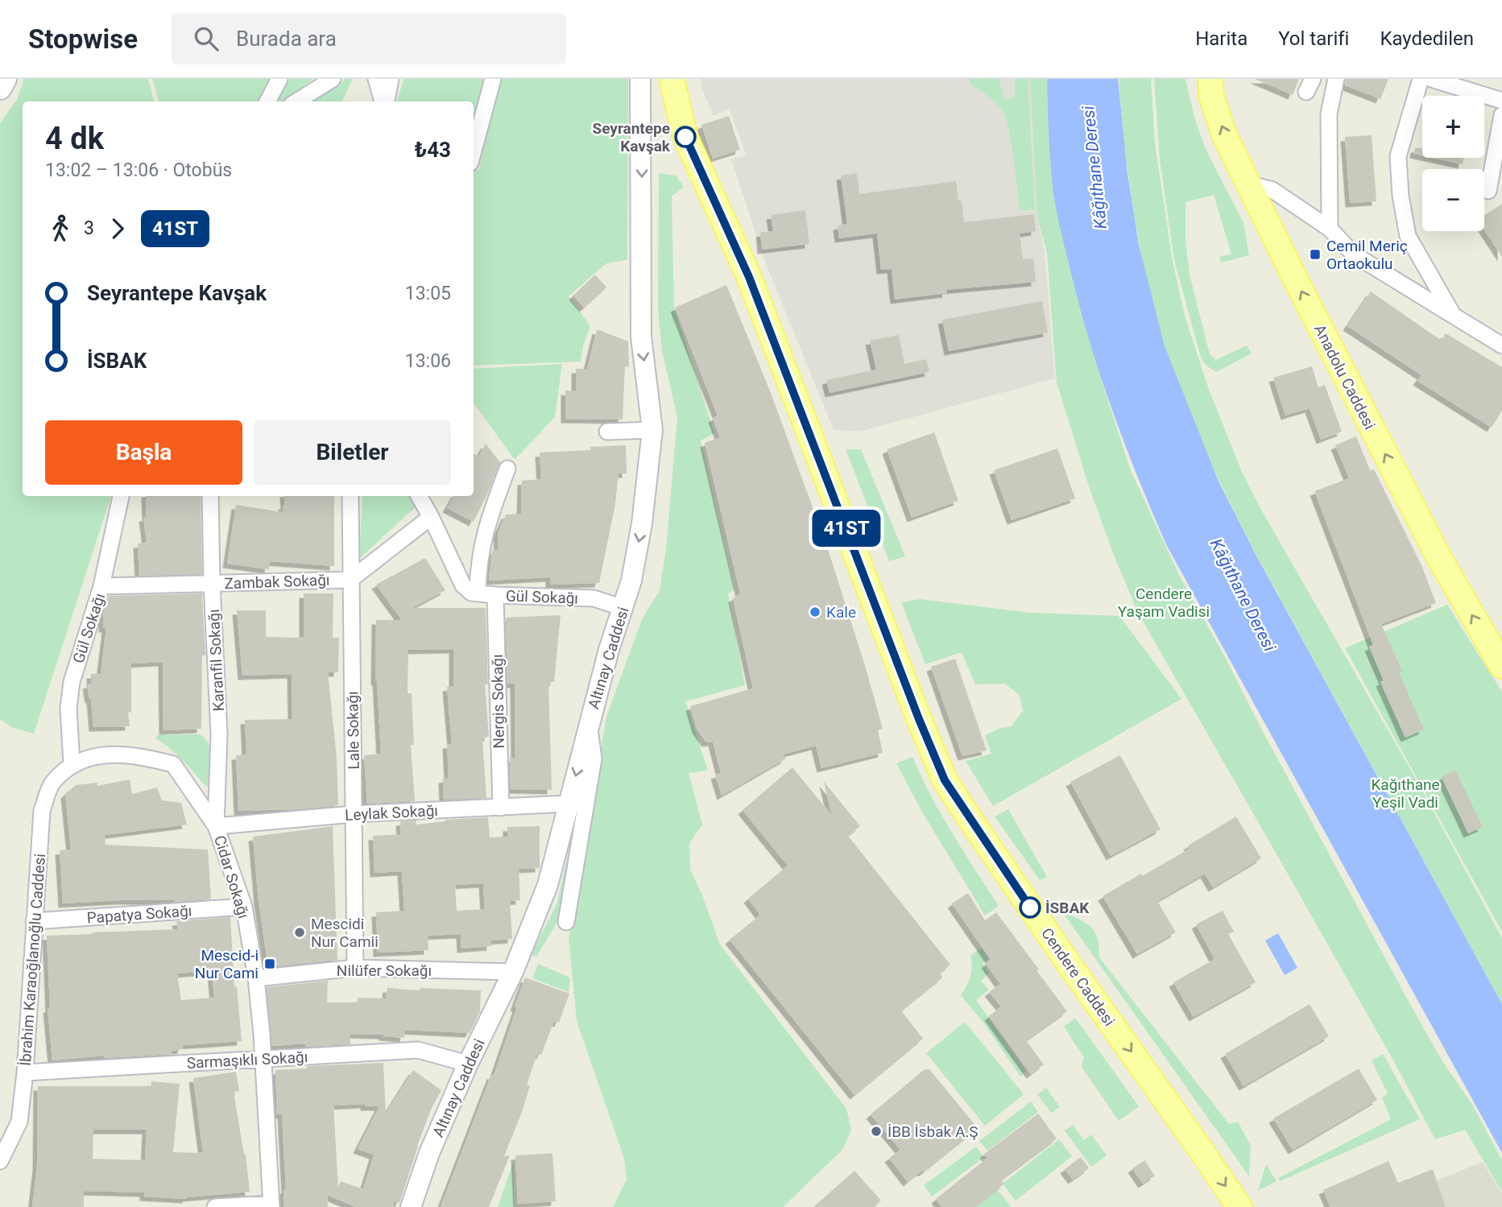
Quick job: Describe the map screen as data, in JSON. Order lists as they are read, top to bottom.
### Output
{
  "streets": {
    "main road": ["Anadolu Caddesi", "Cendere Caddesi"],
    "street": [
      "Zambak Sokağı",
      "Gül Sokağı",
      "Altınay Caddesi",
      "Karanfil Sokağı",
      "Nergis Sokağı",
      "Lale Sokağı",
      "Leylak Sokağı",
      "Cidar Sokağı",
      "Papatya Sokağı",
      "İbrahim Karaoğlanoğlu Caddesi",
      "Nilüfer Sokağı",
      "Sarmaşıklı Sokağı"
    ]
  },
  "crossings": [
    ["Zambak Sokağı", "Gül Sokağı"],
    ["Zambak Sokağı", "Karanfil Sokağı"],
    ["Zambak Sokağı", "Lale Sokağı"],
    ["Gül Sokağı", "Altınay Caddesi"],
    ["Gül Sokağı", "Nergis Sokağı"],
    ["Gül Sokağı", "Cidar Sokağı"],
    ["Gül Sokağı", "İbrahim Karaoğlanoğlu Caddesi"],
    ["Altınay Caddesi", "Leylak Sokağı"],
    ["Altınay Caddesi", "Nilüfer Sokağı"],
    ["Altınay Caddesi", "Sarmaşıklı Sokağı"],
    ["Karanfil Sokağı", "Leylak Sokağı"],
    ["Karanfil Sokağı", "Cidar Sokağı"],
    ["Nergis Sokağı", "Leylak Sokağı"],
    ["Lale Sokağı", "Leylak Sokağı"],
    ["Lale Sokağı", "Nilüfer Sokağı"],
    ["Leylak Sokağı", "Cidar Sokağı"],
    ["Cidar Sokağı", "Papatya Sokağı"],
    ["Cidar Sokağı", "İbrahim Karaoğlanoğlu Caddesi"],
    ["Cidar Sokağı", "Nilüfer Sokağı"],
    ["Cidar Sokağı", "Sarmaşıklı Sokağı"],
    ["Papatya Sokağı", "İbrahim Karaoğlanoğlu Caddesi"],
    ["İbrahim Karaoğlanoğlu Caddesi", "Sarmaşıklı Sokağı"]
  ],
  "one_way": ["Anadolu Caddesi", "Cendere Caddesi"],
  "water": ["Kâğıthane Deresi"],
  "parks": ["Cendere Yaşam Vadisi", "Kağıthane Yeşil Vadi"],
  "places": {
    "other": [
      "Seyrantepe Kavşak",
      "Kale",
      "İSBAK",
      "Mescidi Nur Camii",
      "İBB İsbak A.Ş"
    ],
    "transit": ["Cemil Meriç Ortaokulu", "Mescid-i Nur Cami"]
  },
  "lines": ["bus line 41ST"],
  "page": {
    "header": "Stopwise",
    "search": "Burada ara",
    "nav": ["Harita", "Yol tarifi", "Kaydedilen"],
    "on_map": "41ST",
    "map_buttons": ["+", "−"],
    "heading": ["4 dk", "13:02 – 13:06 · Otobüs", "₺43"],
    "legs": ["3", "41ST"],
    "list": [
      {
        "name": "Seyrantepe Kavşak",
        "value": "13:05"
      },
      {
        "name": "İSBAK",
        "value": "13:06"
      }
    ],
    "buttons": ["Başla", "Biletler"]
  }
}
